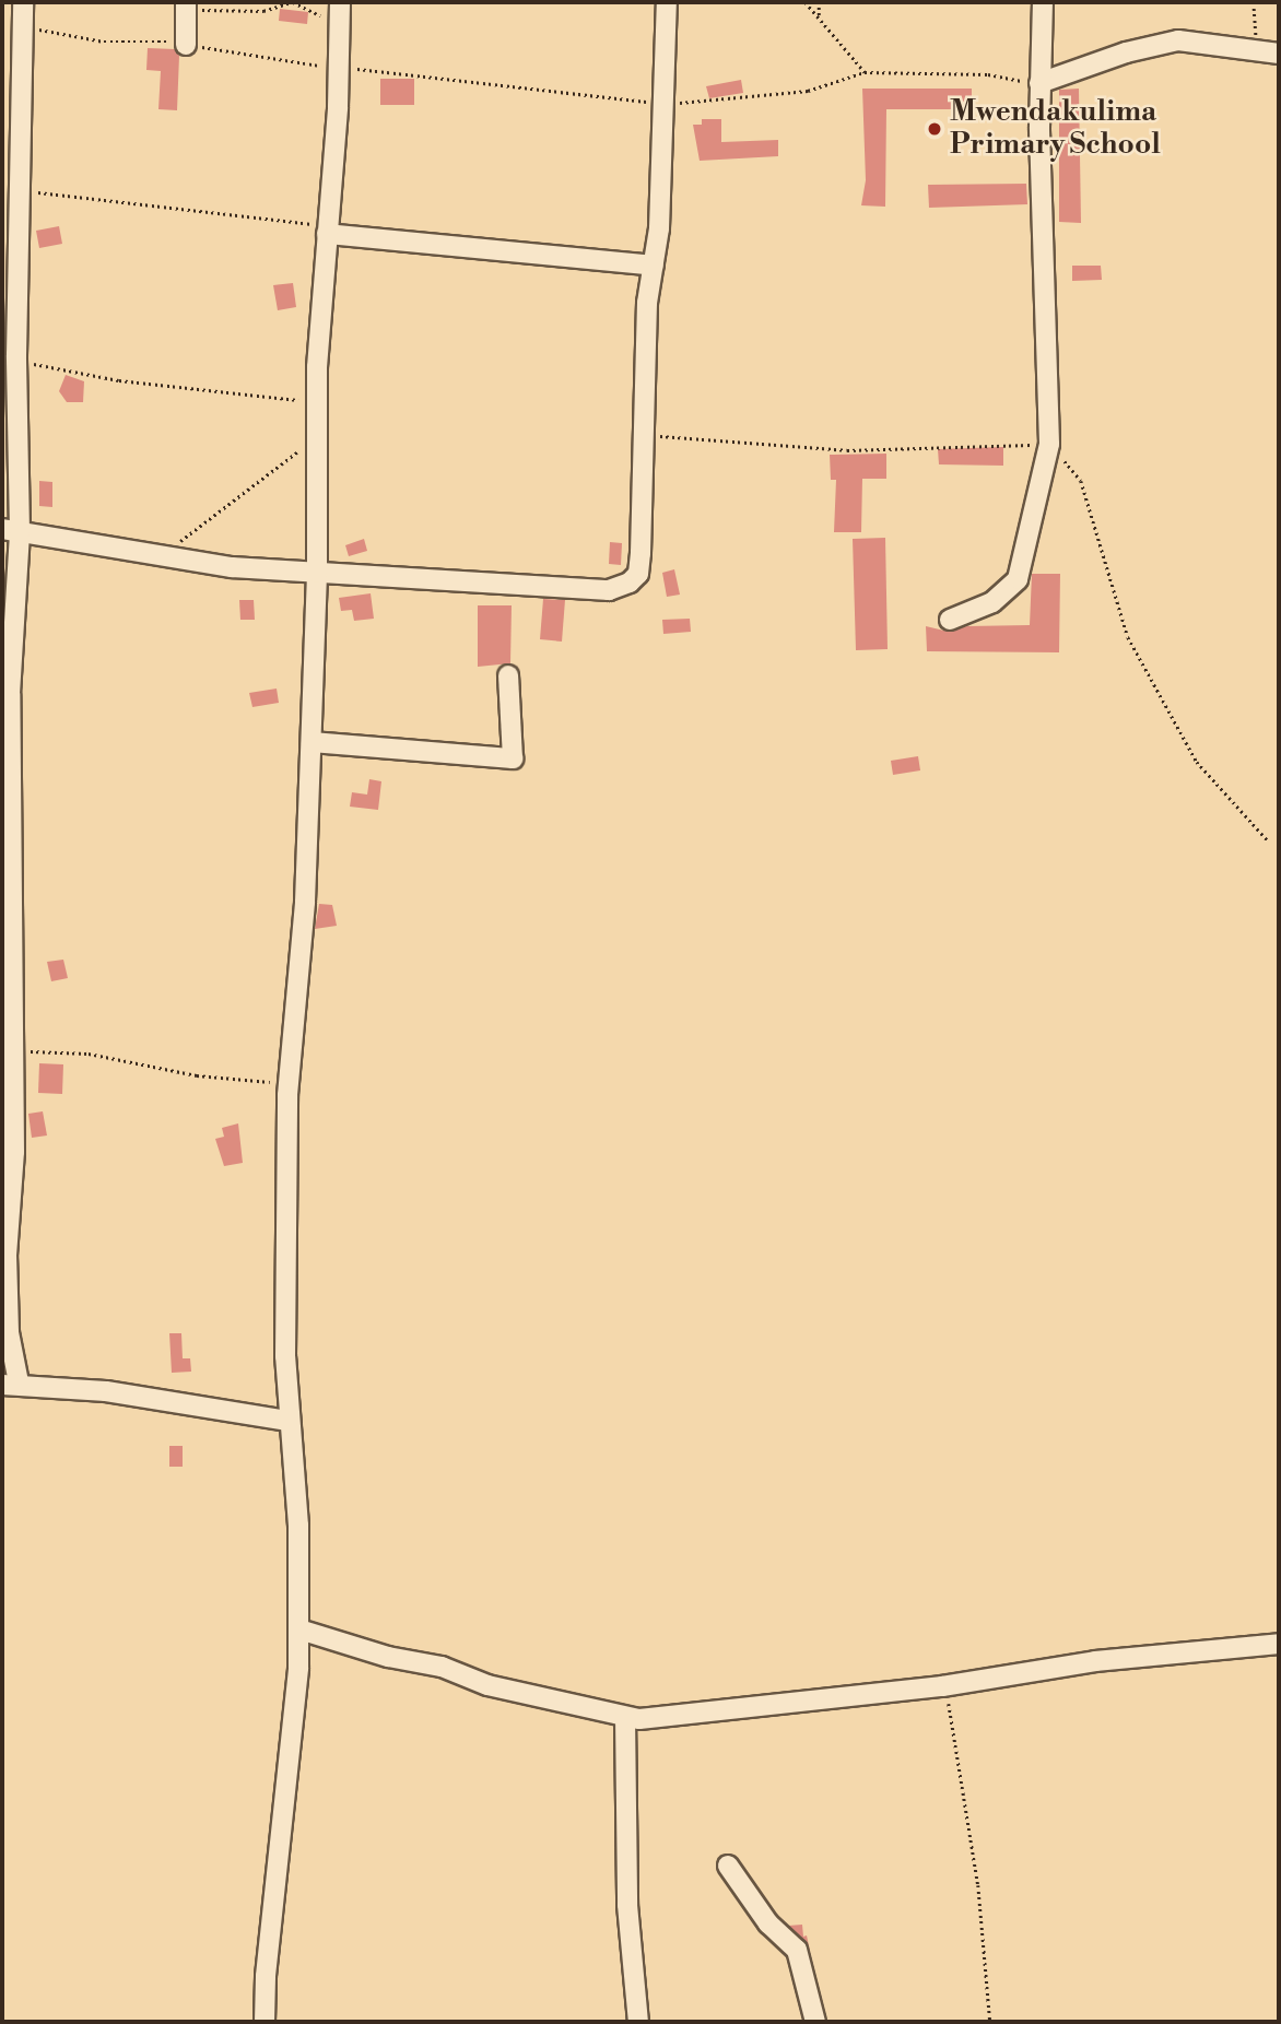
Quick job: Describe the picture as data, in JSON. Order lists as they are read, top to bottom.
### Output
{
  "places": ["Mwendakulima Primary School"]
}
